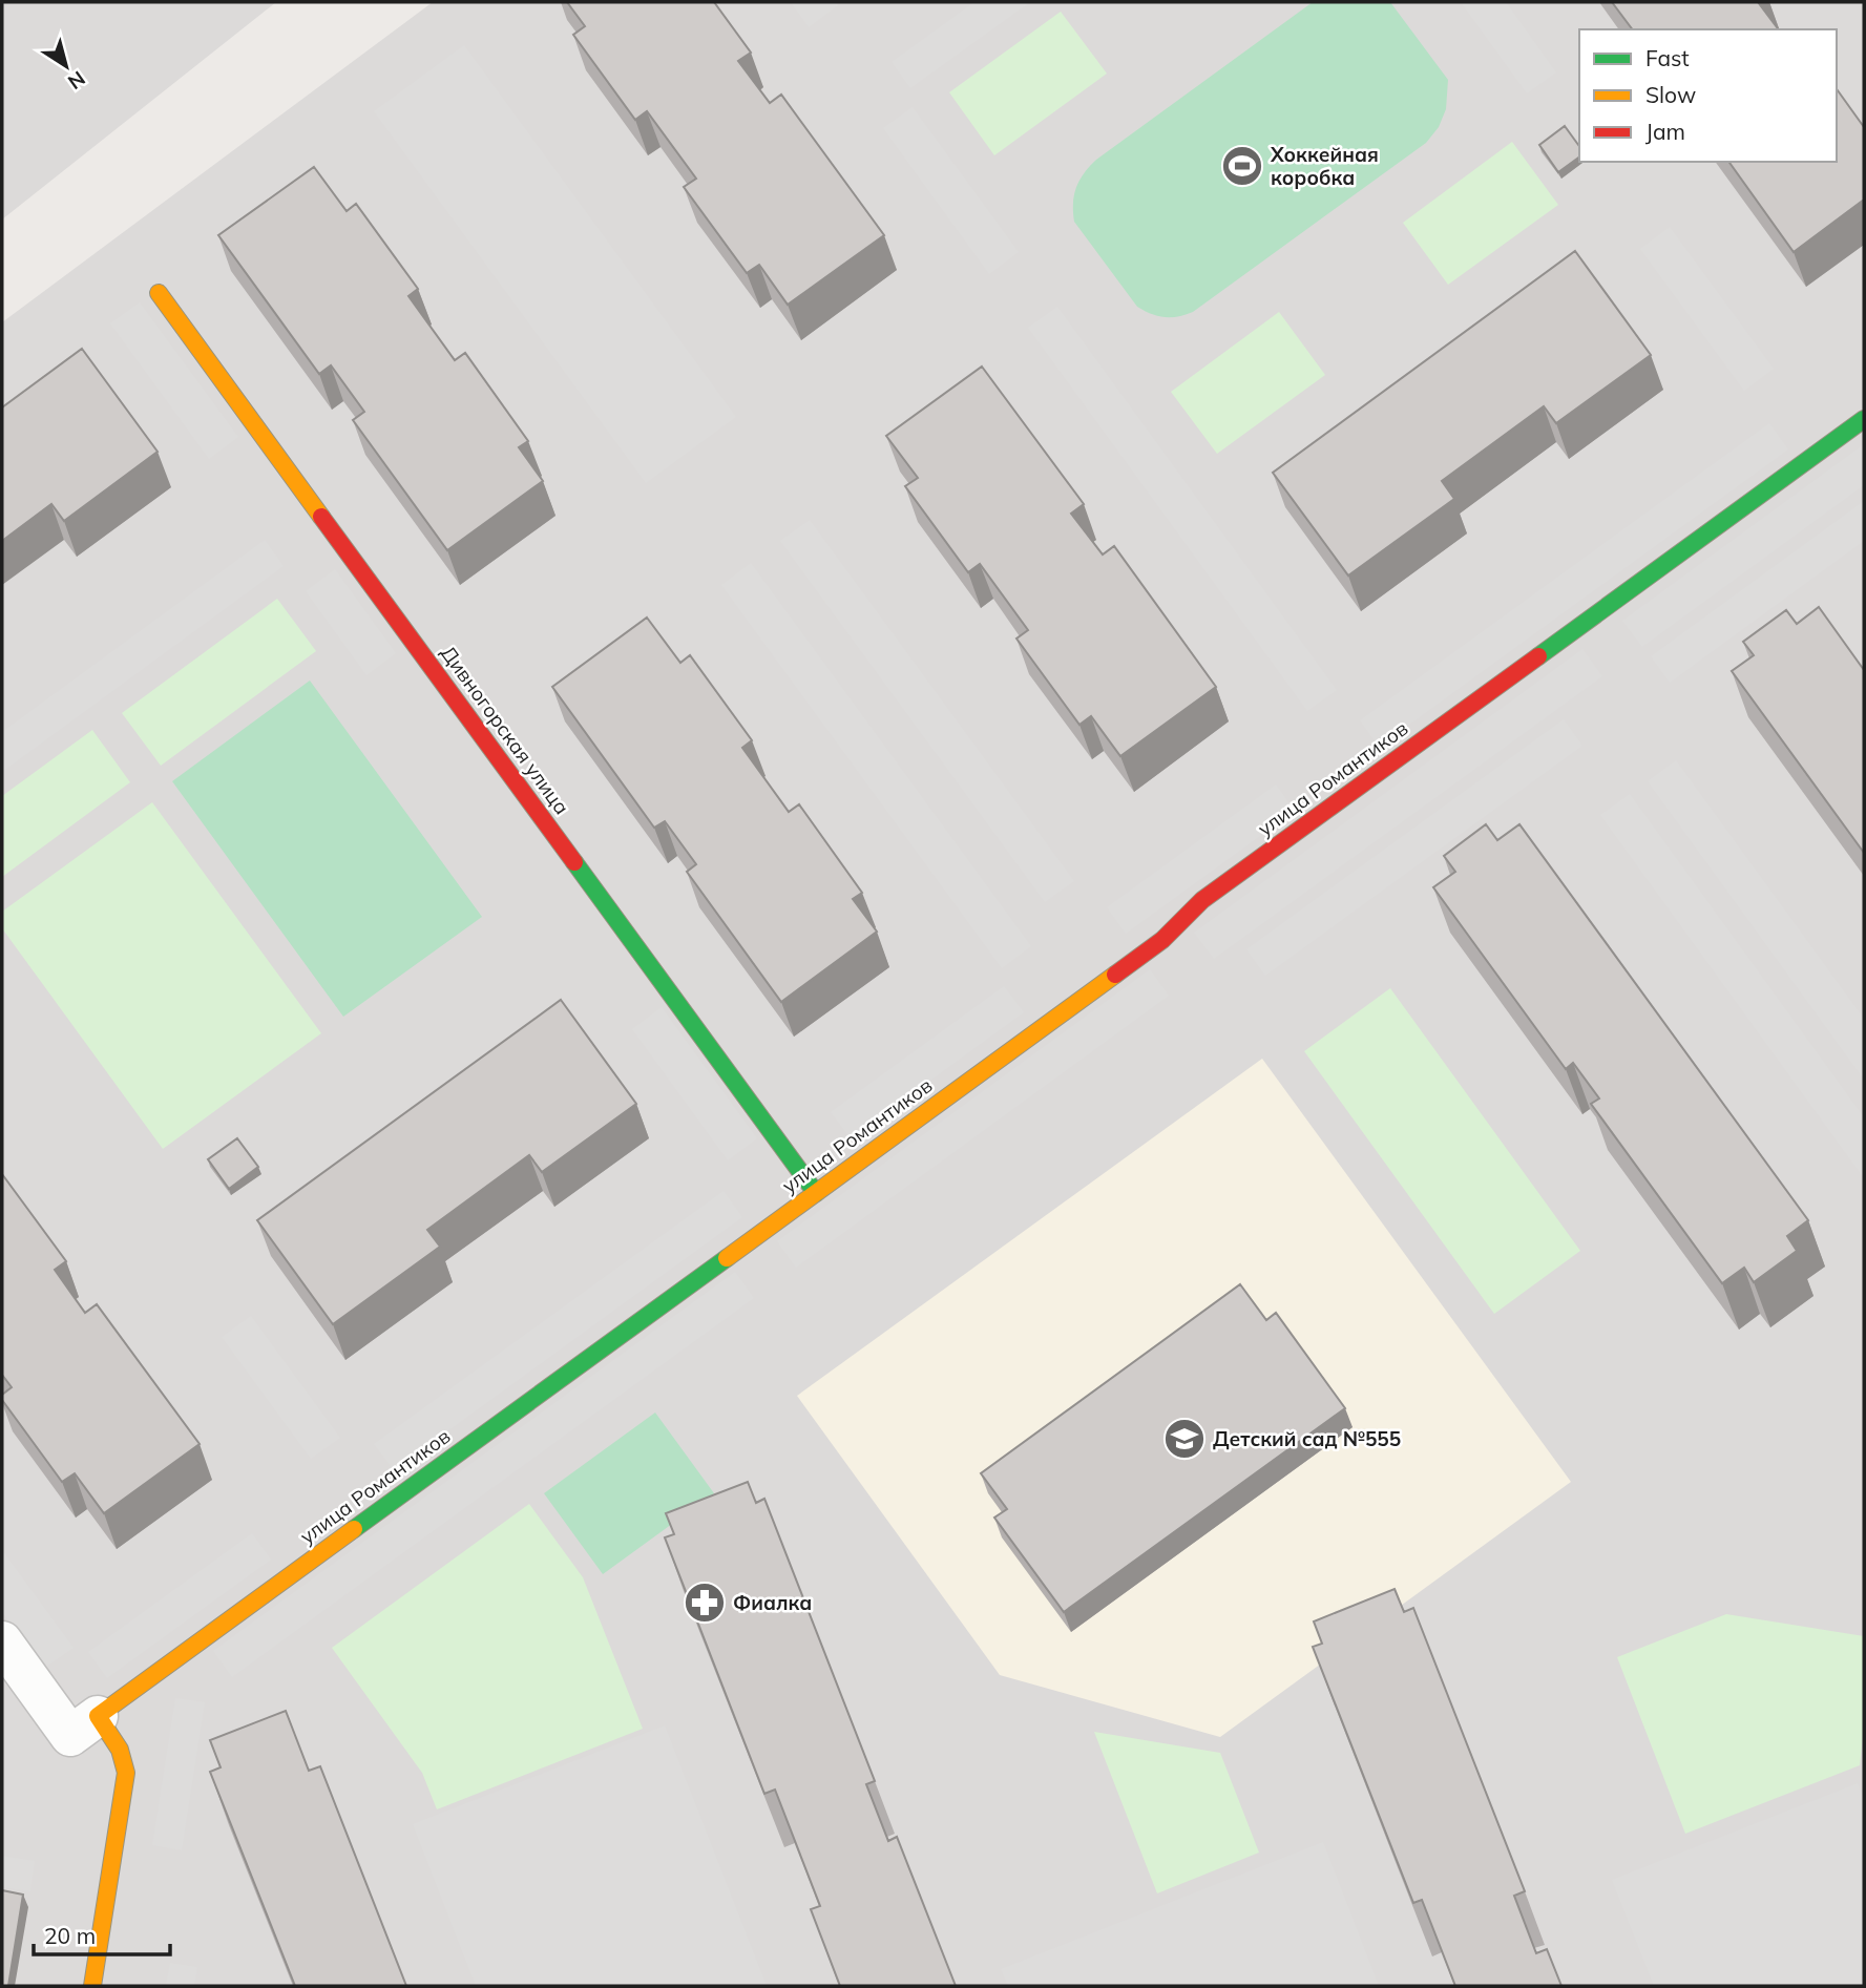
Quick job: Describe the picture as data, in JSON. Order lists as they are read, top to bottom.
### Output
{
  "streets": {
    "street": ["Дивногорская улица", "улица Романтиков"]
  },
  "crossings": [
    ["Дивногорская улица", "улица Романтиков"]
  ],
  "places": {
    "sports": ["Хоккейная коробка"],
    "school or university": ["Детский сад №555"],
    "pharmacy": ["Фиалка"]
  },
  "legend": ["Fast", "Slow", "Jam"],
  "scale_bar": "20 m",
  "north": "bottom right"
}
